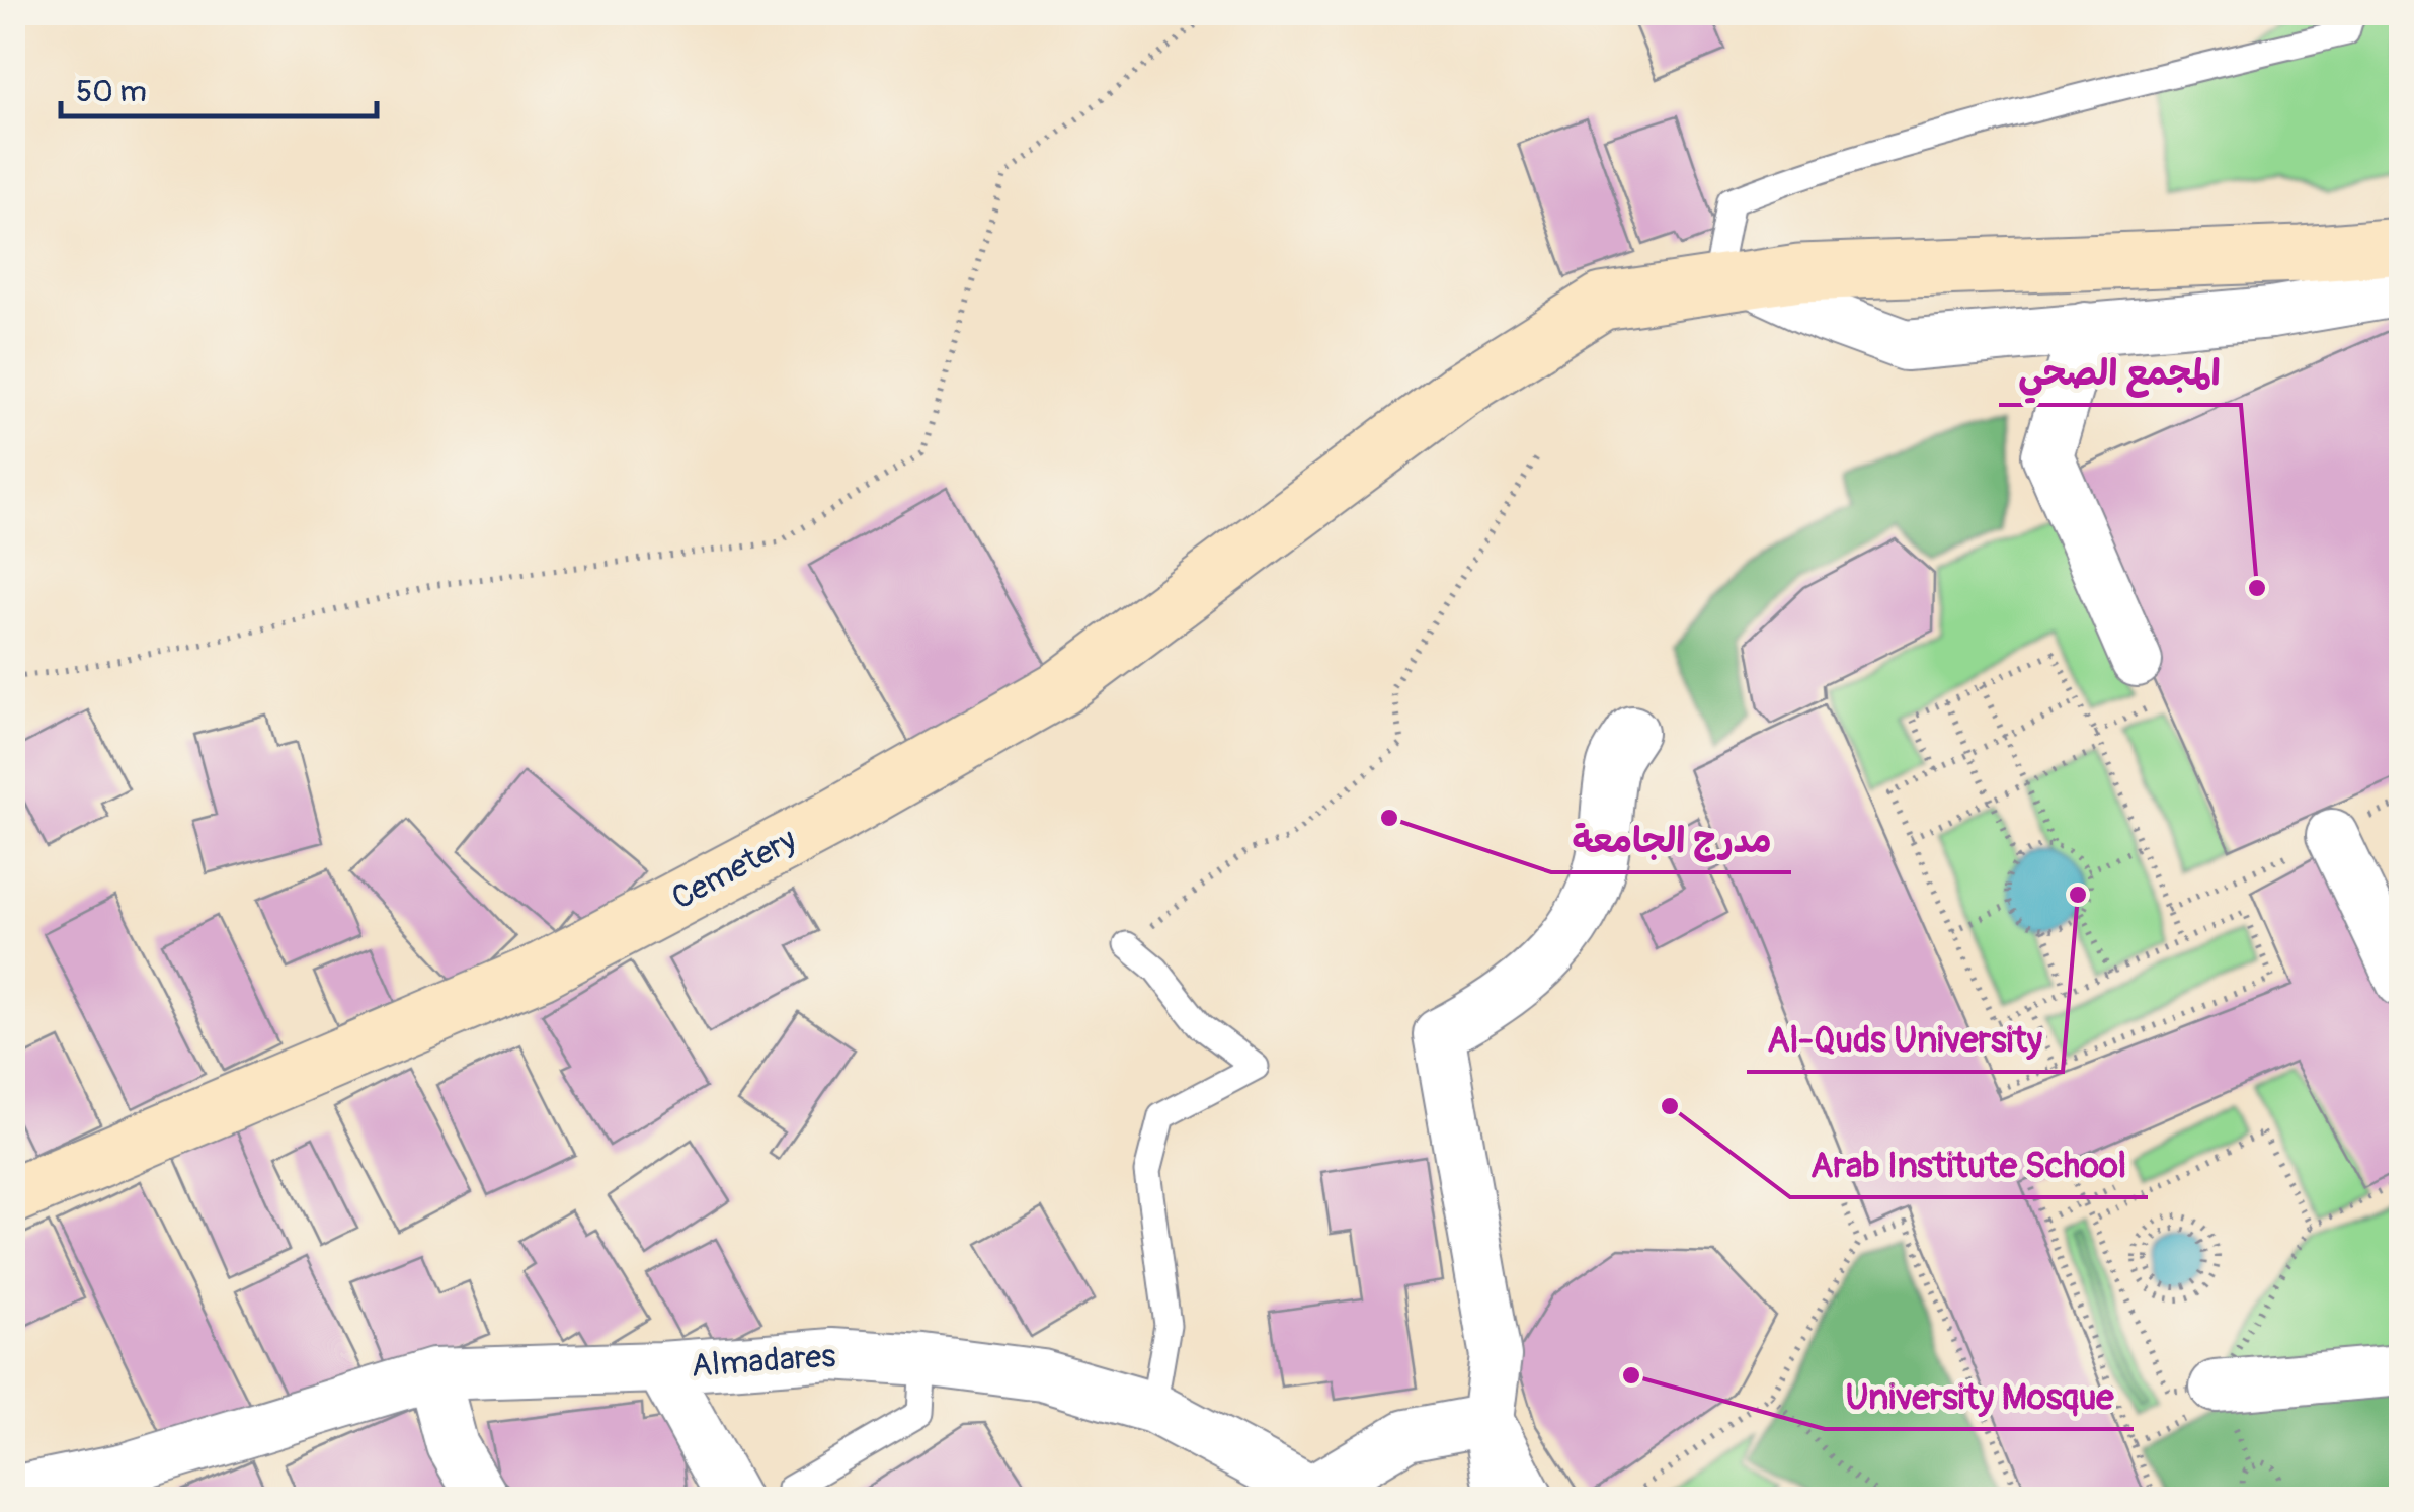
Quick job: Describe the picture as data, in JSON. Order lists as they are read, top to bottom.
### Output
{
  "streets": {
    "street": ["Cemetery", "Almadares"]
  },
  "places": [
    "المجمع الصحي",
    "مدرج الجامعة",
    "Al-Quds University",
    "Arab Institute School",
    "University Mosque"
  ],
  "scale_bar": "50 m"
}
